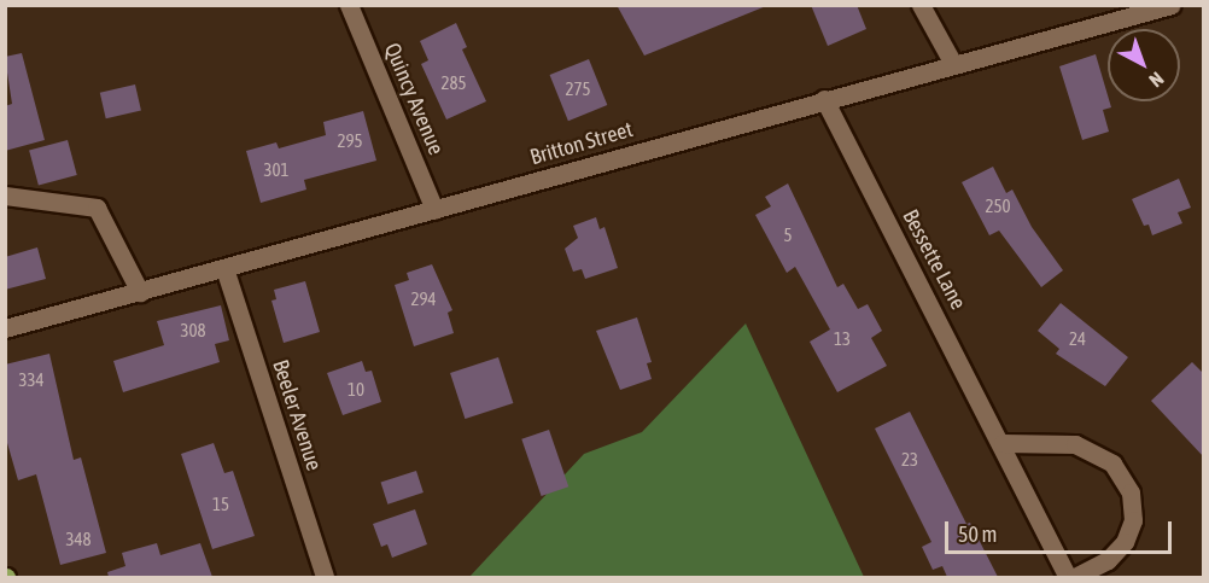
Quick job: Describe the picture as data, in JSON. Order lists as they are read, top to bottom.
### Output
{
  "streets": {
    "street": [
      "Quincy Avenue",
      "Britton Street",
      "Bessette Lane",
      "Beeler Avenue"
    ]
  },
  "crossings": [
    ["Quincy Avenue", "Britton Street"],
    ["Britton Street", "Bessette Lane"],
    ["Britton Street", "Beeler Avenue"]
  ],
  "house_numbers": [
    "285",
    "275",
    "295",
    "301",
    "250",
    "5",
    "294",
    "308",
    "13",
    "24",
    "334",
    "10",
    "23",
    "15",
    "348"
  ],
  "scale_bar": "50 m",
  "north": "bottom right"
}
